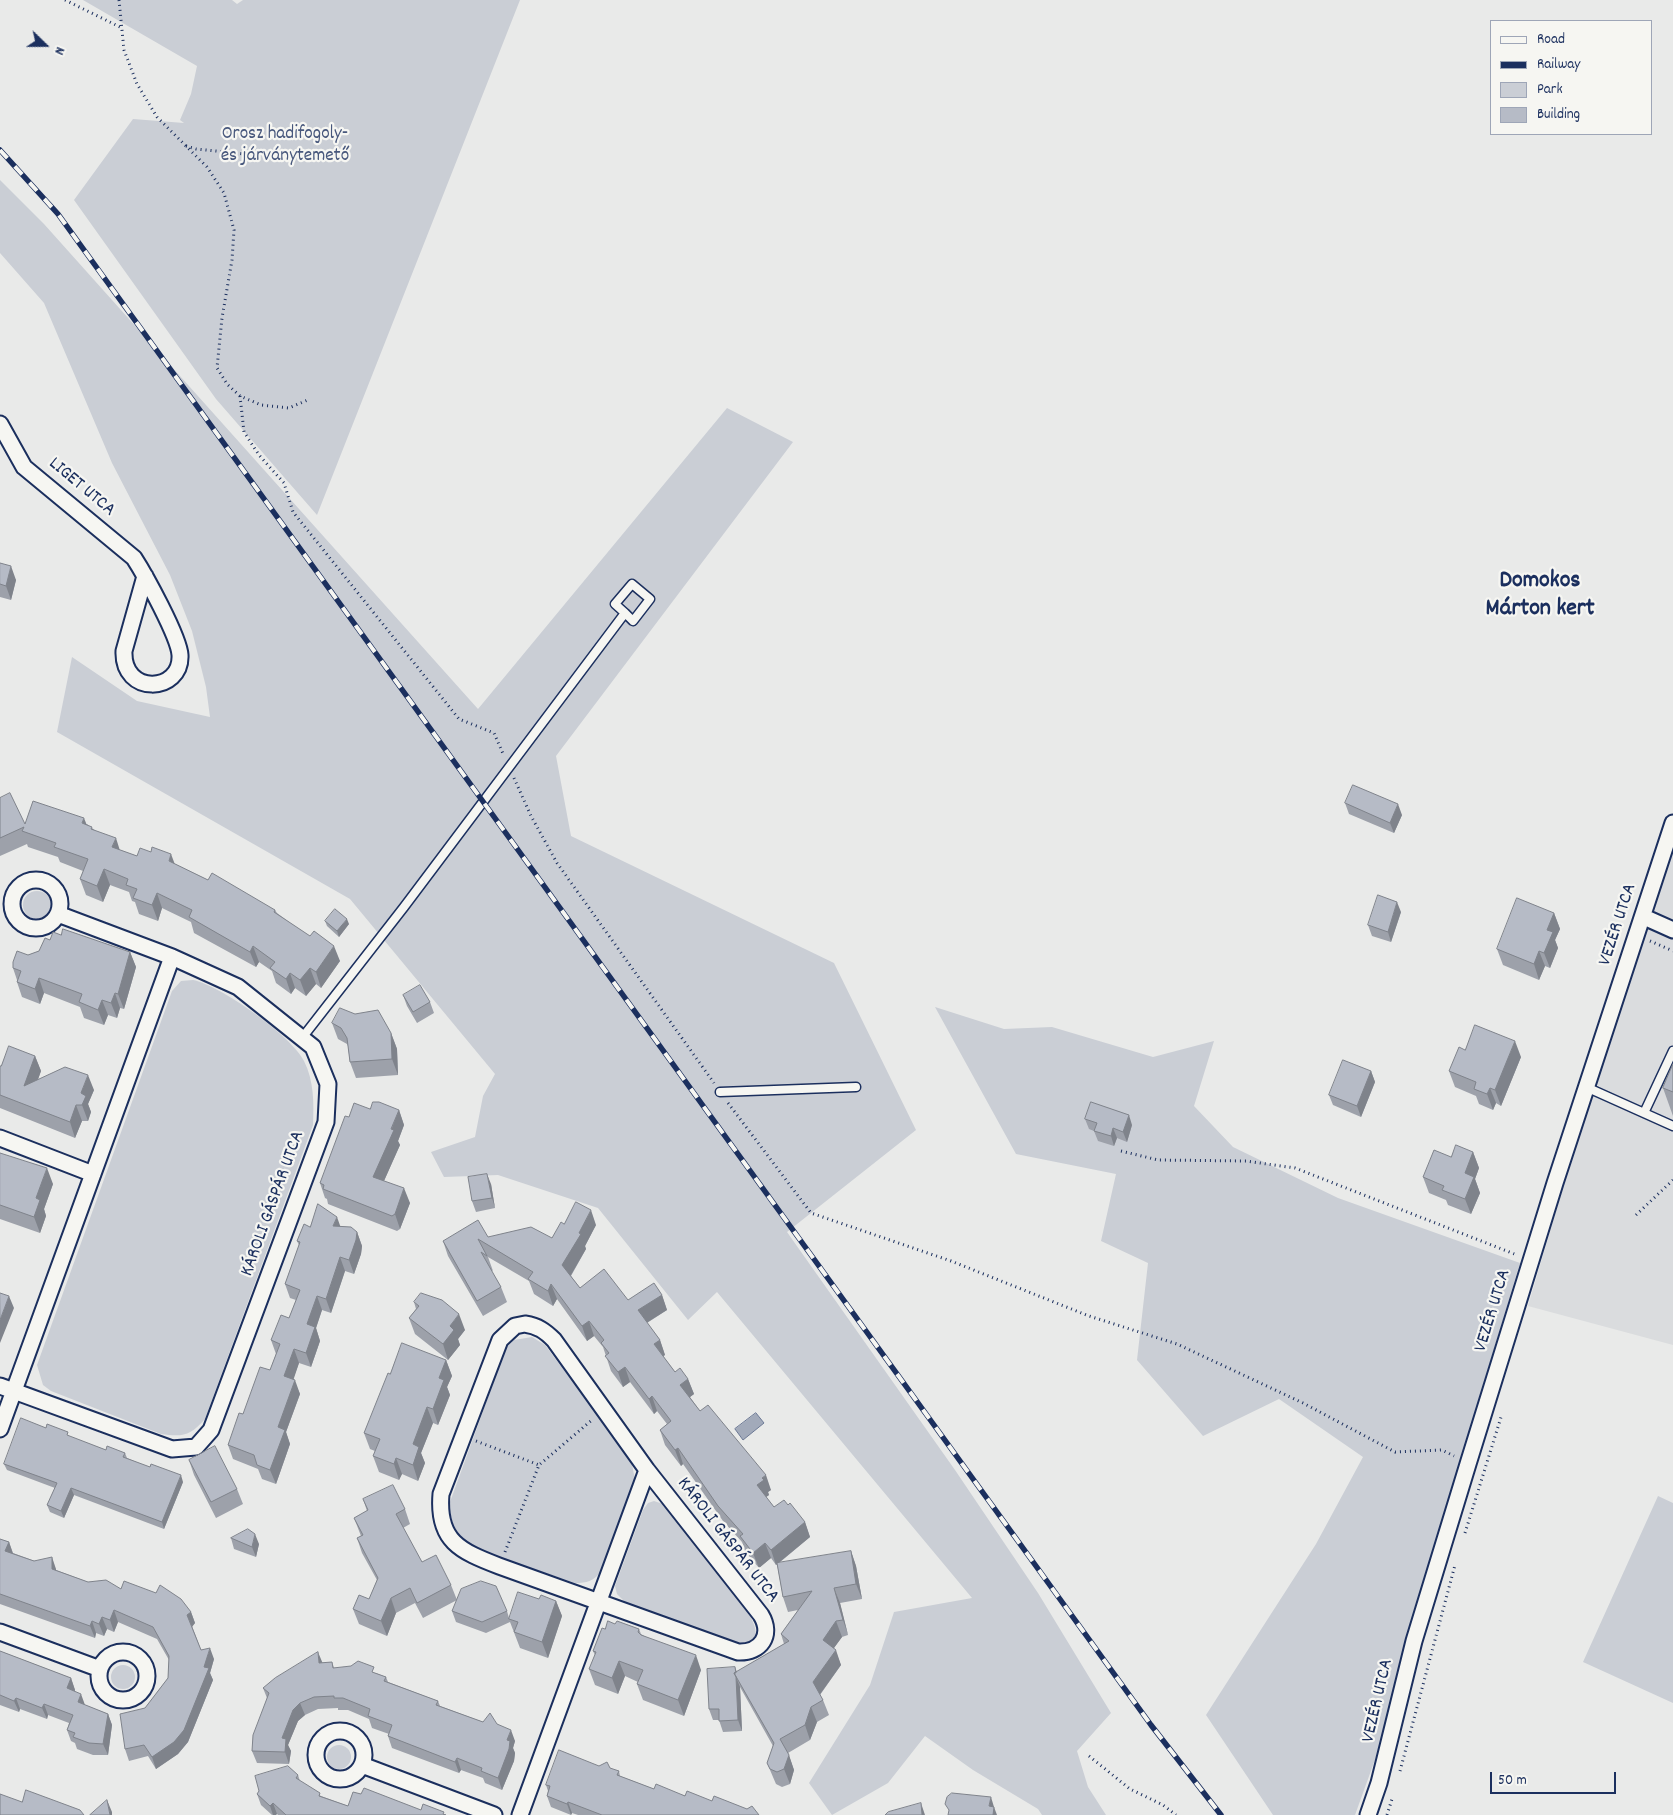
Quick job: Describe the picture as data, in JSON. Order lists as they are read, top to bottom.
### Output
{
  "streets": {
    "street": ["LIGET UTCA", "VEZÉR UTCA", "KÁROLI GÁSPÁR UTCA"]
  },
  "districts": ["Domokos Márton kert"],
  "parks": ["Orosz hadifogoly- és járványtemető"],
  "legend": [
    "Road",
    "Railway",
    "Park",
    "Building"
  ],
  "scale_bar": "50 m",
  "north": "right"
}
